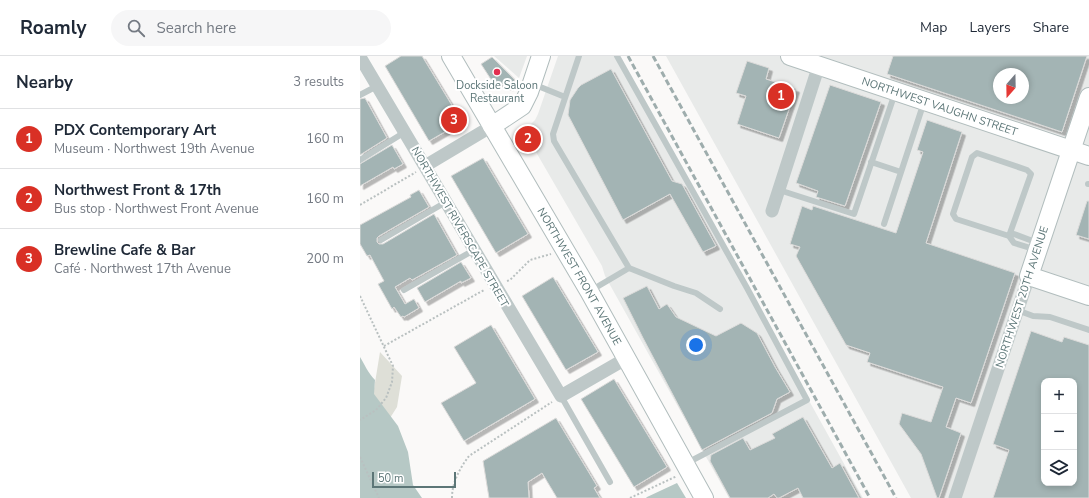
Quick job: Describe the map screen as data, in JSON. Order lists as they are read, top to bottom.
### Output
{
  "streets": {
    "street": [
      "NORTHWEST VAUGHN STREET",
      "NORTHWEST RIVERSCAPE STREET",
      "NORTHWEST FRONT AVENUE",
      "NORTHWEST 20TH AVENUE"
    ]
  },
  "crossings": [
    ["NORTHWEST VAUGHN STREET", "NORTHWEST 20TH AVENUE"]
  ],
  "places": ["Dockside Saloon Restaurant"],
  "scale_bar": "50 m",
  "north": "bottom",
  "page": {
    "header": "Roamly",
    "search": "Search here",
    "nav": ["Map", "Layers", "Share"],
    "heading": ["Nearby", "3 results"],
    "pins": ["1", "3", "2"],
    "list": [
      {
        "mark": "1",
        "name": "PDX Contemporary Art",
        "note": "Museum · Northwest 19th Avenue",
        "value": "160 m"
      },
      {
        "mark": "2",
        "name": "Northwest Front & 17th",
        "note": "Bus stop · Northwest Front Avenue",
        "value": "160 m"
      },
      {
        "mark": "3",
        "name": "Brewline Cafe & Bar",
        "note": "Café · Northwest 17th Avenue",
        "value": "200 m"
      }
    ],
    "map_buttons": ["+", "−"],
    "scale": "50 m"
  }
}
